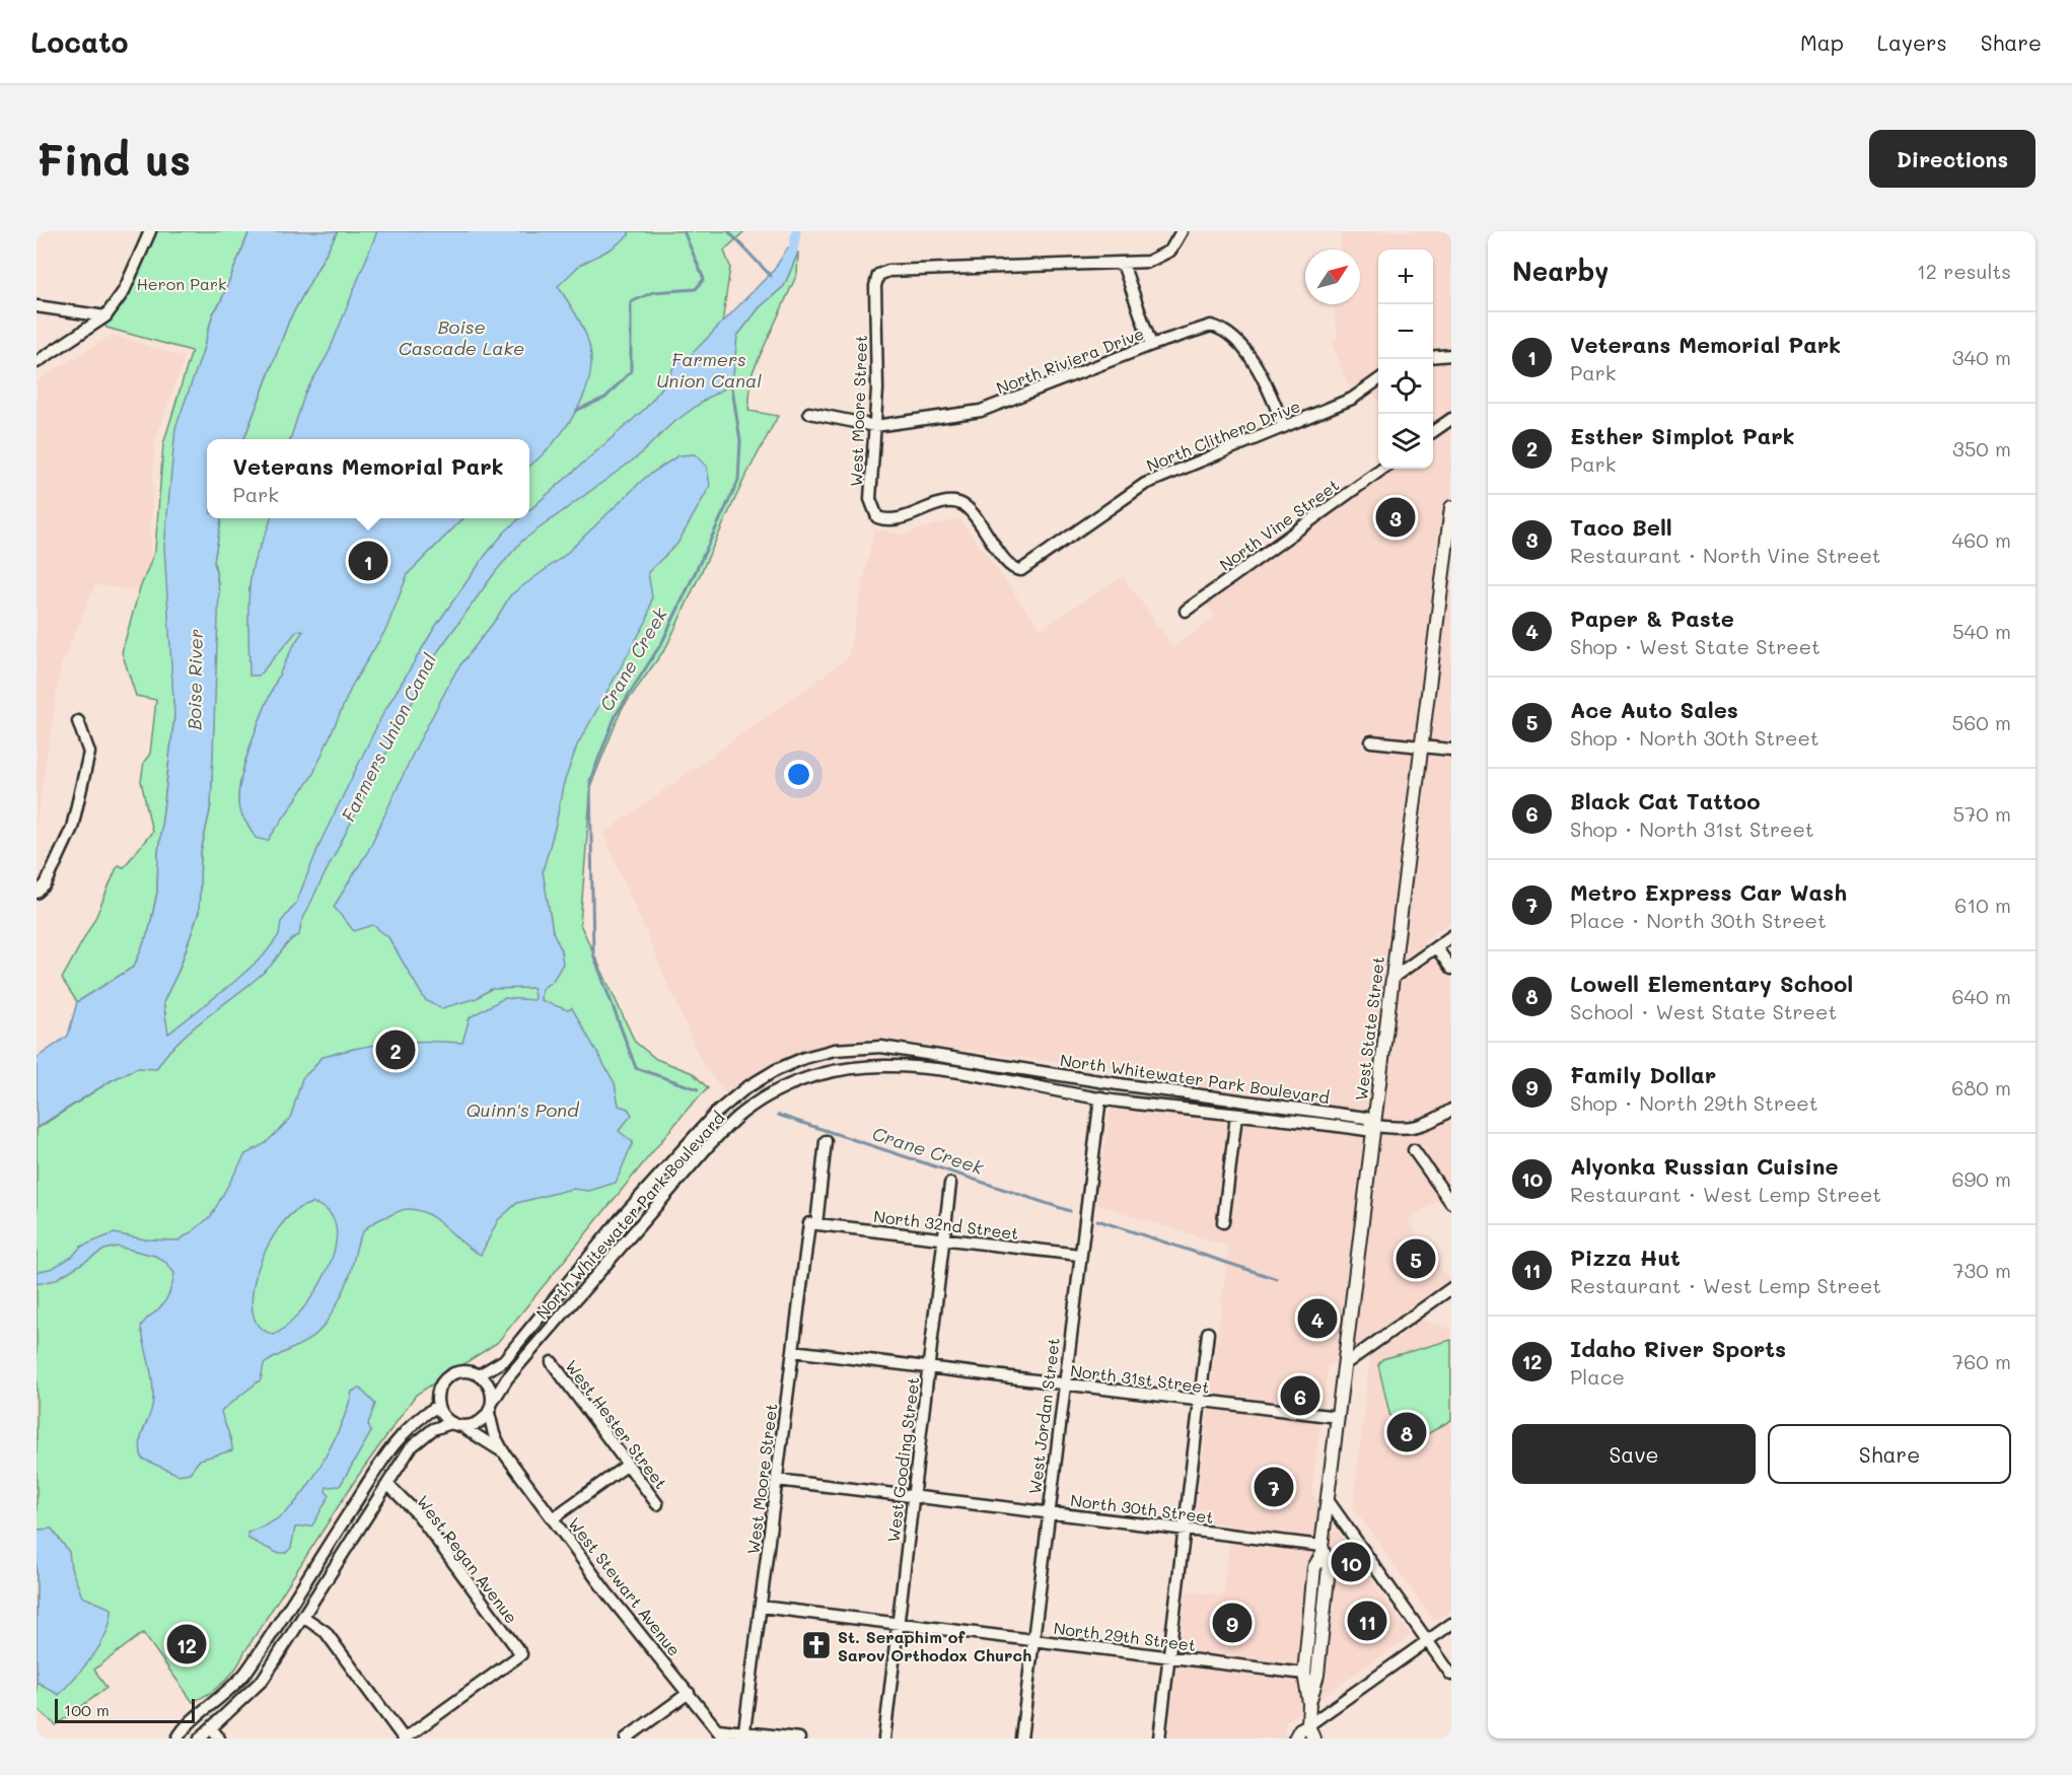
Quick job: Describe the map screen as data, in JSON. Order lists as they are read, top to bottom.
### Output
{
  "streets": {
    "main road": ["West State Street"],
    "street": [
      "North Riviera Drive",
      "West Moore Street",
      "North Clithero Drive",
      "North Vine Street",
      "North Whitewater Park Boulevard",
      "North 32nd Street",
      "North 31st Street",
      "West Jordan Street",
      "West Hester Street",
      "West Gooding Street",
      "North 30th Street",
      "West Regan Avenue",
      "West Stewart Avenue",
      "North 29th Street"
    ]
  },
  "crossings": [
    ["North Riviera Drive", "West Moore Street"],
    ["North Riviera Drive", "North Clithero Drive"],
    ["West Moore Street", "North Clithero Drive"],
    ["West Moore Street", "North 32nd Street"],
    ["West Moore Street", "North 31st Street"],
    ["West Moore Street", "North 30th Street"],
    ["West Moore Street", "North 29th Street"],
    ["West State Street", "North Whitewater Park Boulevard"],
    ["West State Street", "North 31st Street"],
    ["West State Street", "North 30th Street"],
    ["West State Street", "North 29th Street"],
    ["North Whitewater Park Boulevard", "West Jordan Street"],
    ["North Whitewater Park Boulevard", "West Stewart Avenue"],
    ["North 32nd Street", "West Jordan Street"],
    ["North 32nd Street", "West Gooding Street"],
    ["North 31st Street", "West Jordan Street"],
    ["North 31st Street", "West Gooding Street"],
    ["West Jordan Street", "North 30th Street"],
    ["West Jordan Street", "North 29th Street"],
    ["West Gooding Street", "North 30th Street"],
    ["West Gooding Street", "North 29th Street"]
  ],
  "water": [
    "Boise Cascade Lake",
    "Farmers Union Canal",
    "Crane Creek",
    "Boise River",
    "Quinn's Pond"
  ],
  "parks": ["Heron Park"],
  "places": {
    "church": ["St. Seraphim of Sarov Orthodox Church"]
  },
  "scale_bar": "100 m",
  "north": "top right",
  "page": {
    "header": "Locato",
    "nav": ["Map", "Layers", "Share"],
    "buttons": [
      "Directions",
      ["Save", "Share"]
    ],
    "title": "Find us",
    "heading": ["Nearby", "12 results"],
    "map_buttons": ["+", "−"],
    "list": [
      {
        "mark": "1",
        "name": "Veterans Memorial Park",
        "note": "Park",
        "value": "340 m"
      },
      {
        "mark": "2",
        "name": "Esther Simplot Park",
        "note": "Park",
        "value": "350 m"
      },
      {
        "mark": "3",
        "name": "Taco Bell",
        "note": "Restaurant · North Vine Street",
        "value": "460 m"
      },
      {
        "mark": "4",
        "name": "Paper & Paste",
        "note": "Shop · West State Street",
        "value": "540 m"
      },
      {
        "mark": "5",
        "name": "Ace Auto Sales",
        "note": "Shop · North 30th Street",
        "value": "560 m"
      },
      {
        "mark": "6",
        "name": "Black Cat Tattoo",
        "note": "Shop · North 31st Street",
        "value": "570 m"
      },
      {
        "mark": "7",
        "name": "Metro Express Car Wash",
        "note": "Place · North 30th Street",
        "value": "610 m"
      },
      {
        "mark": "8",
        "name": "Lowell Elementary School",
        "note": "School · West State Street",
        "value": "640 m"
      },
      {
        "mark": "9",
        "name": "Family Dollar",
        "note": "Shop · North 29th Street",
        "value": "680 m"
      },
      {
        "mark": "10",
        "name": "Alyonka Russian Cuisine",
        "note": "Restaurant · West Lemp Street",
        "value": "690 m"
      },
      {
        "mark": "11",
        "name": "Pizza Hut",
        "note": "Restaurant · West Lemp Street",
        "value": "730 m"
      },
      {
        "mark": "12",
        "name": "Idaho River Sports",
        "note": "Place",
        "value": "760 m"
      }
    ],
    "popup": ["Veterans Memorial Park", "Park"],
    "pins": [
      "3",
      "1",
      "2",
      "5",
      "4",
      "6",
      "8",
      "7",
      "10",
      "11",
      "9",
      "12"
    ],
    "scale": "100 m"
  }
}
